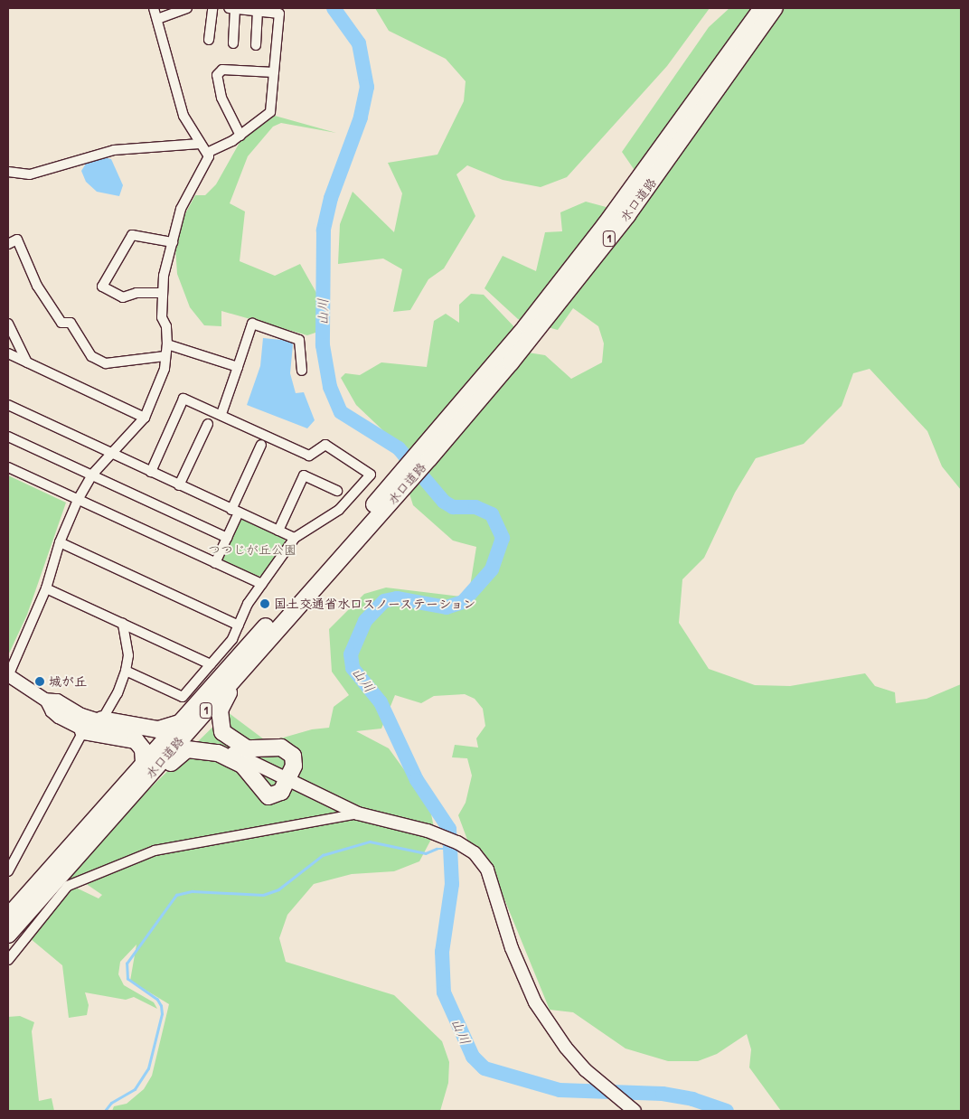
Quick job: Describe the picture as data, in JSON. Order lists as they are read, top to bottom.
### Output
{
  "streets": {
    "highway": ["水口道路", "1"]
  },
  "water": ["山川"],
  "parks": ["つつじが丘公園"],
  "places": ["国土交通省水口スノーステーション", "城が丘"]
}
